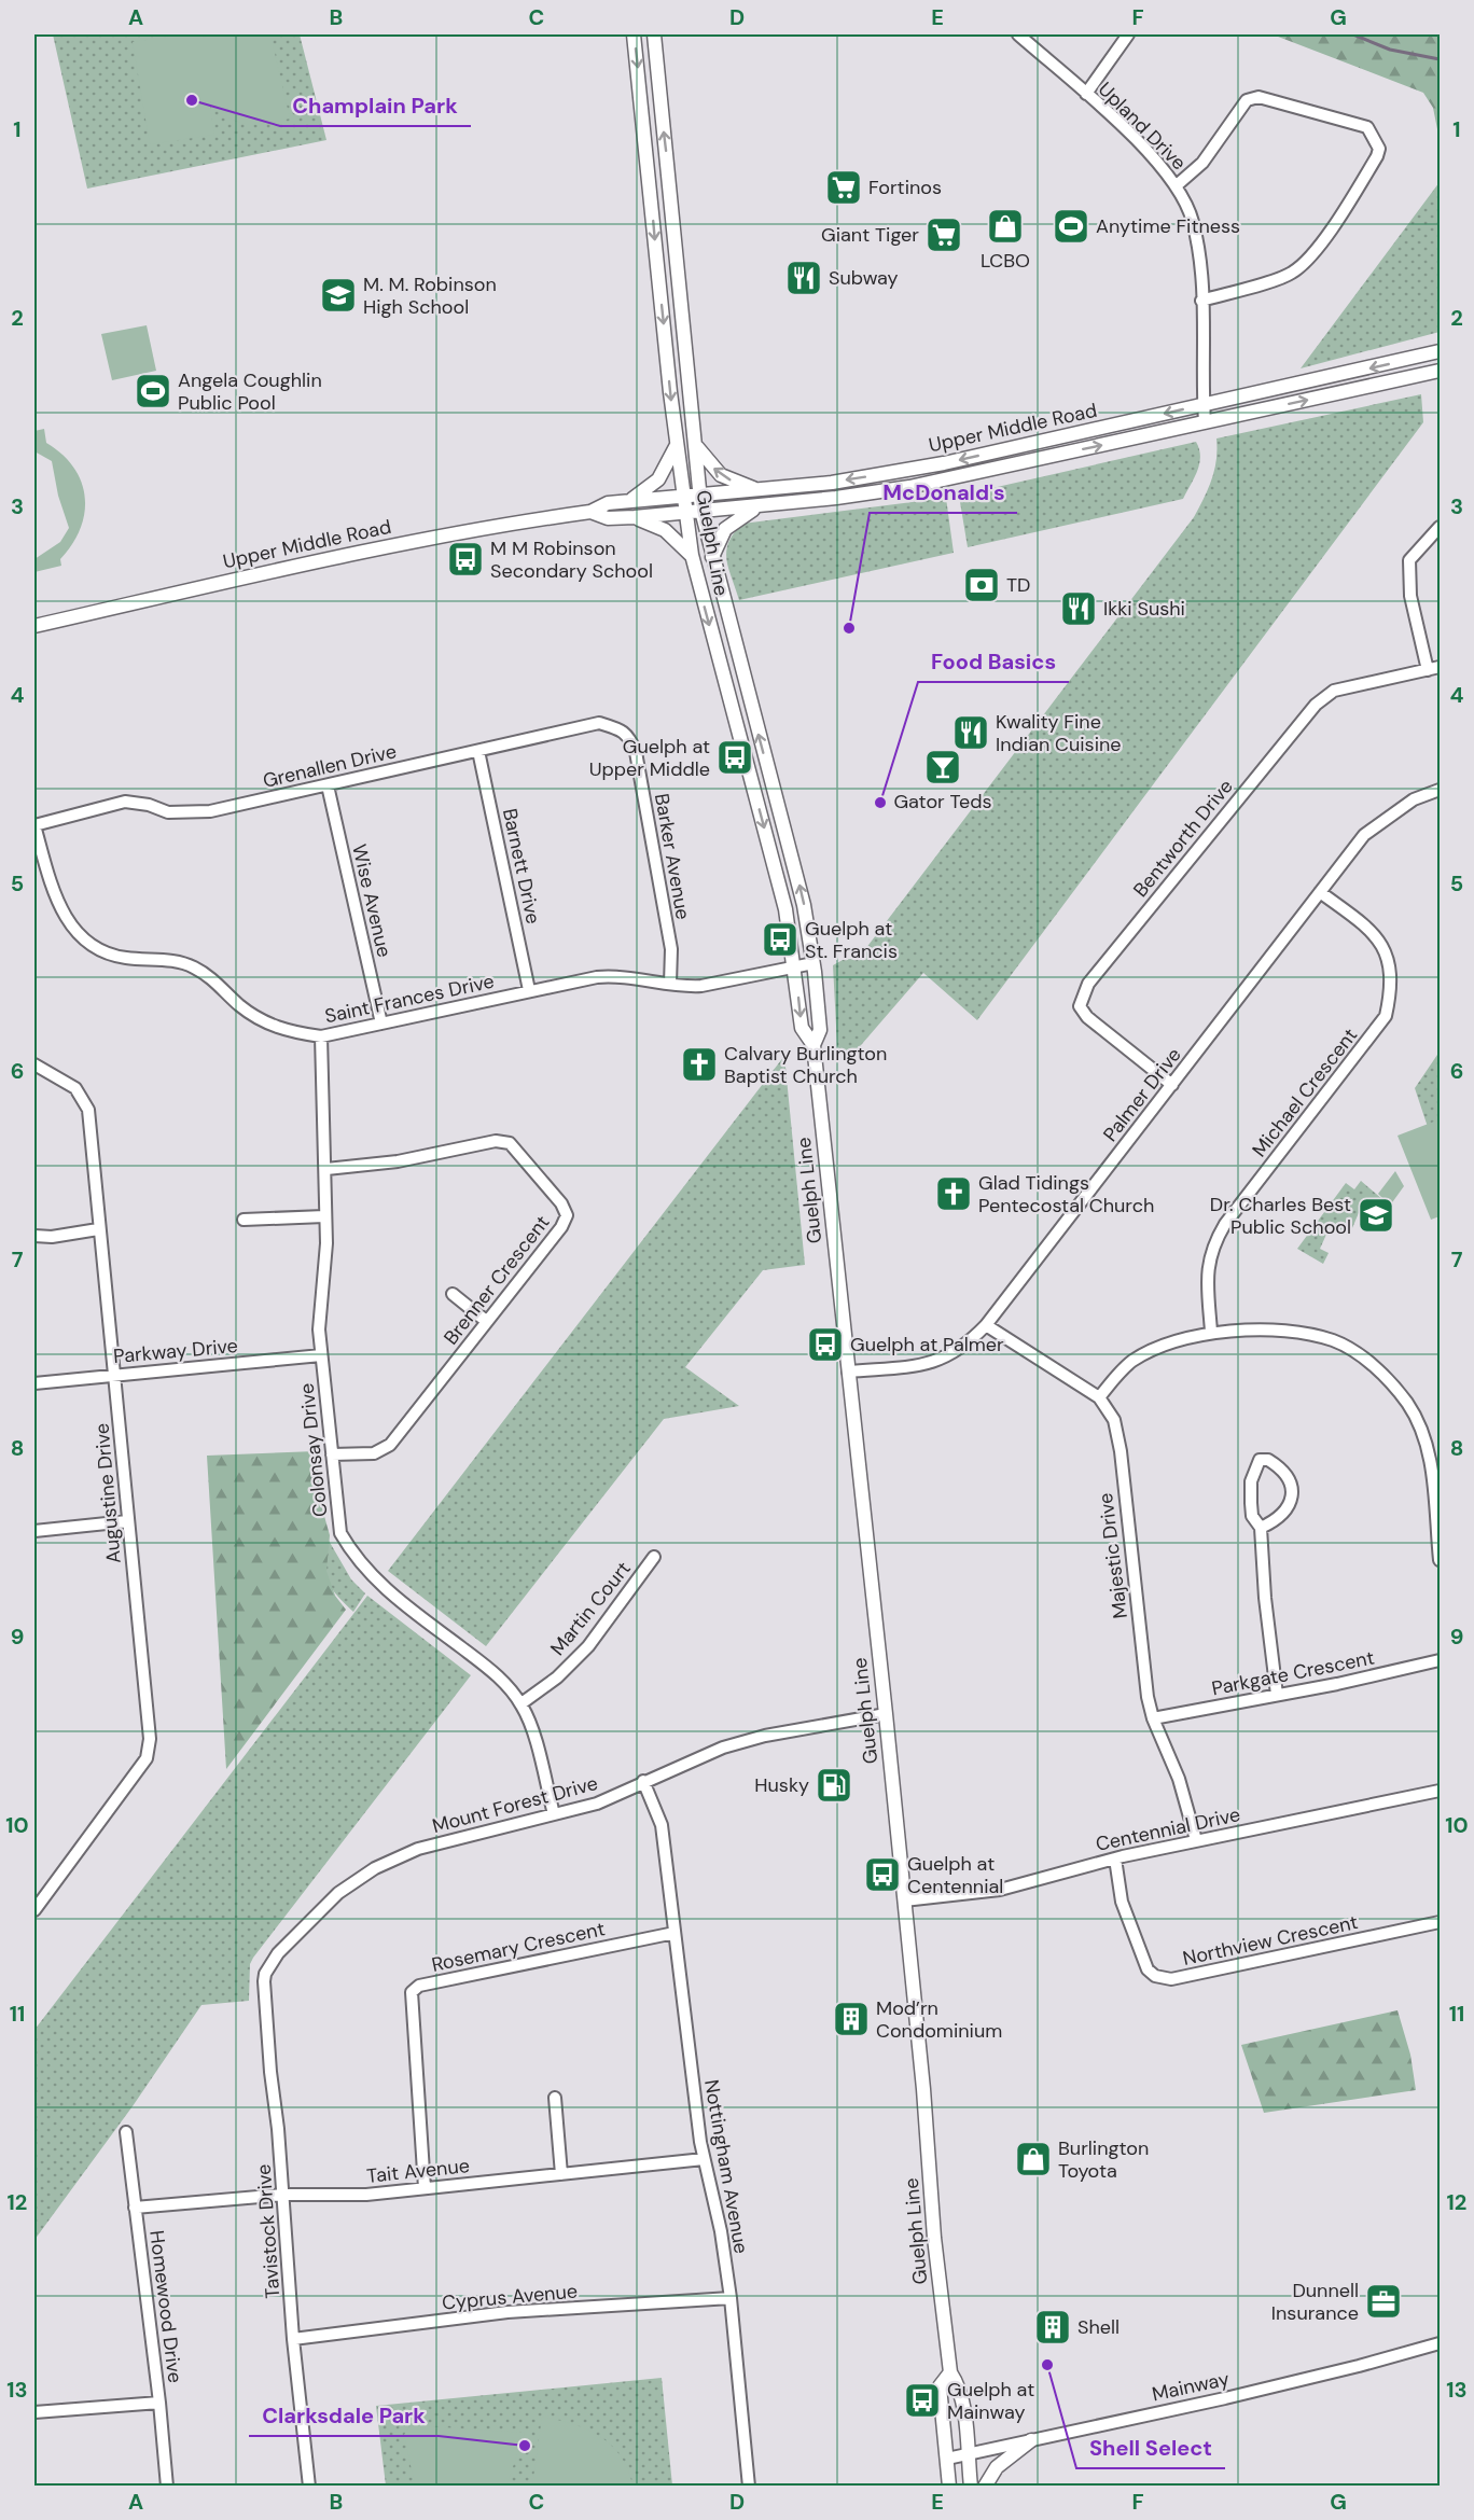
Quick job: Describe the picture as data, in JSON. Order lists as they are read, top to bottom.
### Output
{
  "streets": {
    "main road": ["Upper Middle Road", "Guelph Line"],
    "street": [
      "Upland Drive",
      "Grenallen Drive",
      "Bentworth Drive",
      "Barker Avenue",
      "Barnett Drive",
      "Wise Avenue",
      "Saint Frances Drive",
      "Michael Crescent",
      "Palmer Drive",
      "Brenner Crescent",
      "Parkway Drive",
      "Colonsay Drive",
      "Augustine Drive",
      "Majestic Drive",
      "Martin Court",
      "Parkgate Crescent",
      "Mount Forest Drive",
      "Centennial Drive",
      "Northview Crescent",
      "Rosemary Crescent",
      "Nottingham Avenue",
      "Tait Avenue",
      "Tavistock Drive",
      "Cyprus Avenue",
      "Homewood Drive",
      "Mainway"
    ]
  },
  "crossings": [
    ["Upland Drive", "Upper Middle Road"],
    ["Upper Middle Road", "Guelph Line"],
    ["Guelph Line", "Saint Frances Drive"],
    ["Guelph Line", "Palmer Drive"],
    ["Guelph Line", "Mount Forest Drive"],
    ["Guelph Line", "Centennial Drive"],
    ["Guelph Line", "Mainway"],
    ["Grenallen Drive", "Barker Avenue"],
    ["Grenallen Drive", "Barnett Drive"],
    ["Grenallen Drive", "Wise Avenue"],
    ["Grenallen Drive", "Saint Frances Drive"],
    ["Bentworth Drive", "Palmer Drive"],
    ["Barker Avenue", "Saint Frances Drive"],
    ["Barnett Drive", "Saint Frances Drive"],
    ["Wise Avenue", "Saint Frances Drive"],
    ["Saint Frances Drive", "Colonsay Drive"],
    ["Michael Crescent", "Palmer Drive"],
    ["Palmer Drive", "Majestic Drive"],
    ["Brenner Crescent", "Colonsay Drive"],
    ["Parkway Drive", "Colonsay Drive"],
    ["Parkway Drive", "Augustine Drive"],
    ["Colonsay Drive", "Martin Court"],
    ["Colonsay Drive", "Mount Forest Drive"],
    ["Majestic Drive", "Parkgate Crescent"],
    ["Majestic Drive", "Centennial Drive"],
    ["Mount Forest Drive", "Nottingham Avenue"],
    ["Mount Forest Drive", "Tavistock Drive"],
    ["Centennial Drive", "Northview Crescent"],
    ["Rosemary Crescent", "Nottingham Avenue"],
    ["Rosemary Crescent", "Tait Avenue"],
    ["Nottingham Avenue", "Tait Avenue"],
    ["Nottingham Avenue", "Cyprus Avenue"],
    ["Tait Avenue", "Tavistock Drive"],
    ["Tait Avenue", "Homewood Drive"],
    ["Tavistock Drive", "Cyprus Avenue"]
  ],
  "places": {
    "other": [
      "Champlain Park",
      "McDonald's",
      "Food Basics",
      "Shell Select",
      "Clarksdale Park"
    ],
    "supermarket": ["Fortinos", "Giant Tiger"],
    "shop": ["LCBO", "Burlington Toyota"],
    "sports": ["Anytime Fitness", "Angela Coughlin Public Pool"],
    "restaurant": ["Subway", "Ikki Sushi", "Kwality Fine Indian Cuisine"],
    "school or university": ["M. M. Robinson High School", "Dr. Charles Best Public School"],
    "bus stop": [
      "M M Robinson Secondary School",
      "Guelph at Upper Middle",
      "Guelph at St. Francis",
      "Guelph at Palmer",
      "Guelph at Centennial",
      "Guelph at Mainway"
    ],
    "bank": ["TD"],
    "bar": ["Gator Teds"],
    "church": ["Calvary Burlington Baptist Church", "Glad Tidings Pentecostal Church"],
    "fuel station": ["Husky"],
    "building": ["Mod’rn Condominium", "Shell"],
    "office": ["Dunnell Insurance"]
  },
  "grid": {
    "columns": [
      "A",
      "B",
      "C",
      "D",
      "E",
      "F",
      "G"
    ],
    "rows": [
      "1",
      "2",
      "3",
      "4",
      "5",
      "6",
      "7",
      "8",
      "9",
      "10",
      "11",
      "12",
      "13"
    ]
  }
}
